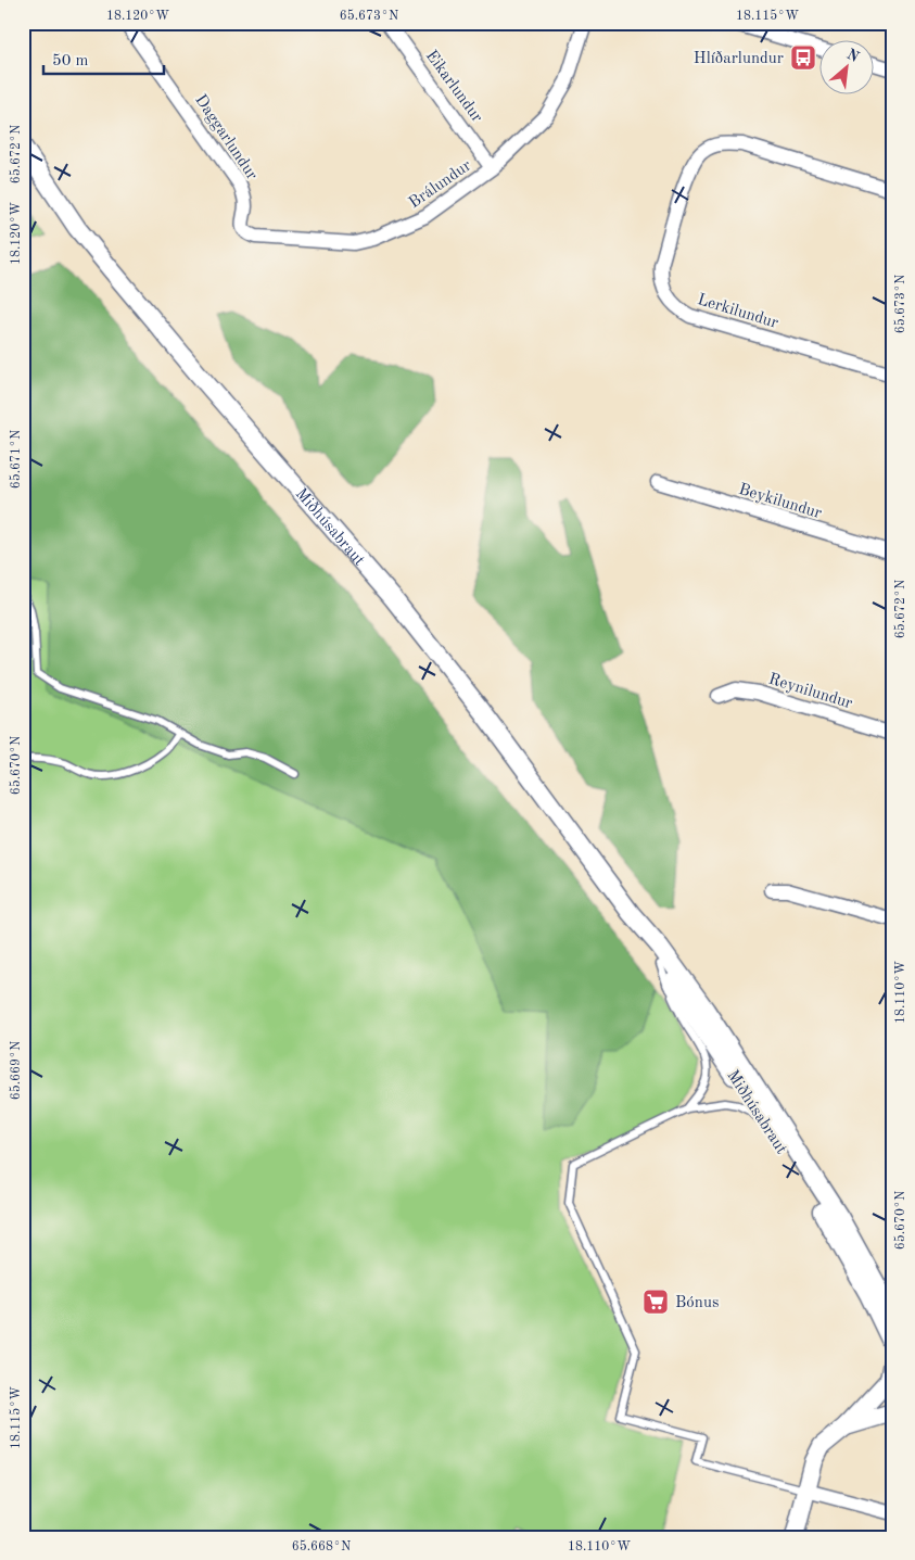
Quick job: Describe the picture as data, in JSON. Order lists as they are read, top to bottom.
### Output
{
  "streets": {
    "street": [
      "Eikarlundur",
      "Daggarlundur",
      "Brálundur",
      "Lerkilundur",
      "Beykilundur",
      "Miðhúsabraut",
      "Reynilundur"
    ]
  },
  "crossings": [
    ["Eikarlundur", "Brálundur"],
    ["Daggarlundur", "Brálundur"]
  ],
  "places": {
    "bus stop": ["Hlíðarlundur"],
    "supermarket": ["Bónus"]
  },
  "scale_bar": "50 m",
  "north": "top right",
  "coordinates": [
    "18.120°W",
    "65.673°N",
    "18.115°W",
    "65.672°N",
    "65.671°N",
    "65.670°N",
    "18.110°W",
    "65.669°N",
    "65.668°N"
  ]
}
